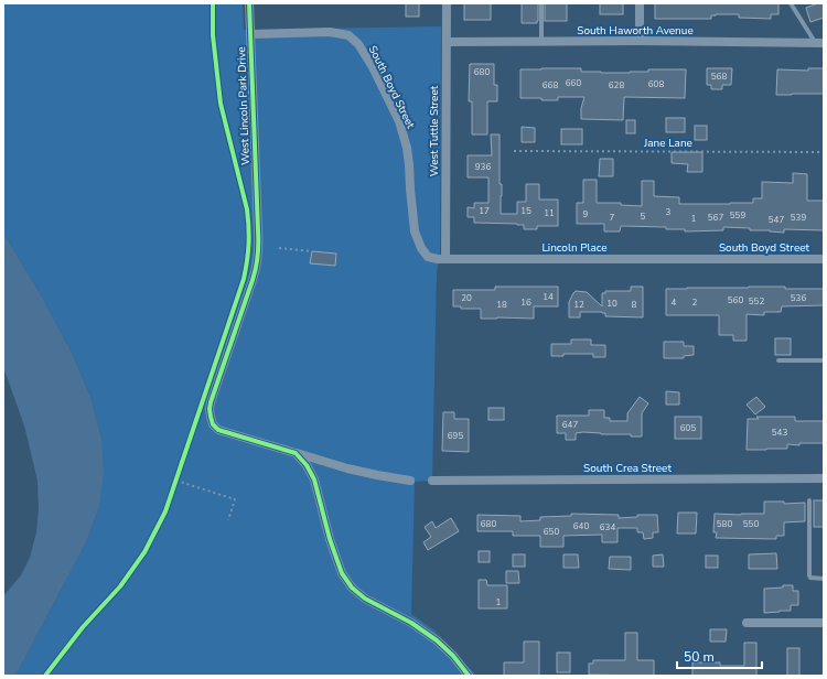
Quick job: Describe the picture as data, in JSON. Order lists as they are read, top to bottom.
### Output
{
  "streets": {
    "street": [
      "South Haworth Avenue",
      "South Boyd Street",
      "West Lincoln Park Drive",
      "West Tuttle Street",
      "Lincoln Place",
      "South Crea Street"
    ],
    "path": ["Jane Lane"]
  },
  "crossings": [
    ["South Haworth Avenue", "West Tuttle Street"],
    ["South Boyd Street", "West Lincoln Park Drive"],
    ["South Boyd Street", "West Tuttle Street"],
    ["South Boyd Street", "Lincoln Place"],
    ["West Tuttle Street", "Lincoln Place"]
  ],
  "house_numbers": [
    "680",
    "568",
    "660",
    "608",
    "668",
    "628",
    "936",
    "17",
    "15",
    "3",
    "11",
    "9",
    "559",
    "5",
    "7",
    "567",
    "539",
    "1",
    "547",
    "14",
    "20",
    "536",
    "560",
    "552",
    "16",
    "4",
    "2",
    "10",
    "18",
    "12",
    "8",
    "647",
    "605",
    "543",
    "695",
    "680",
    "580",
    "550",
    "640",
    "634",
    "650",
    "1"
  ],
  "scale_bar": "50 m"
}
